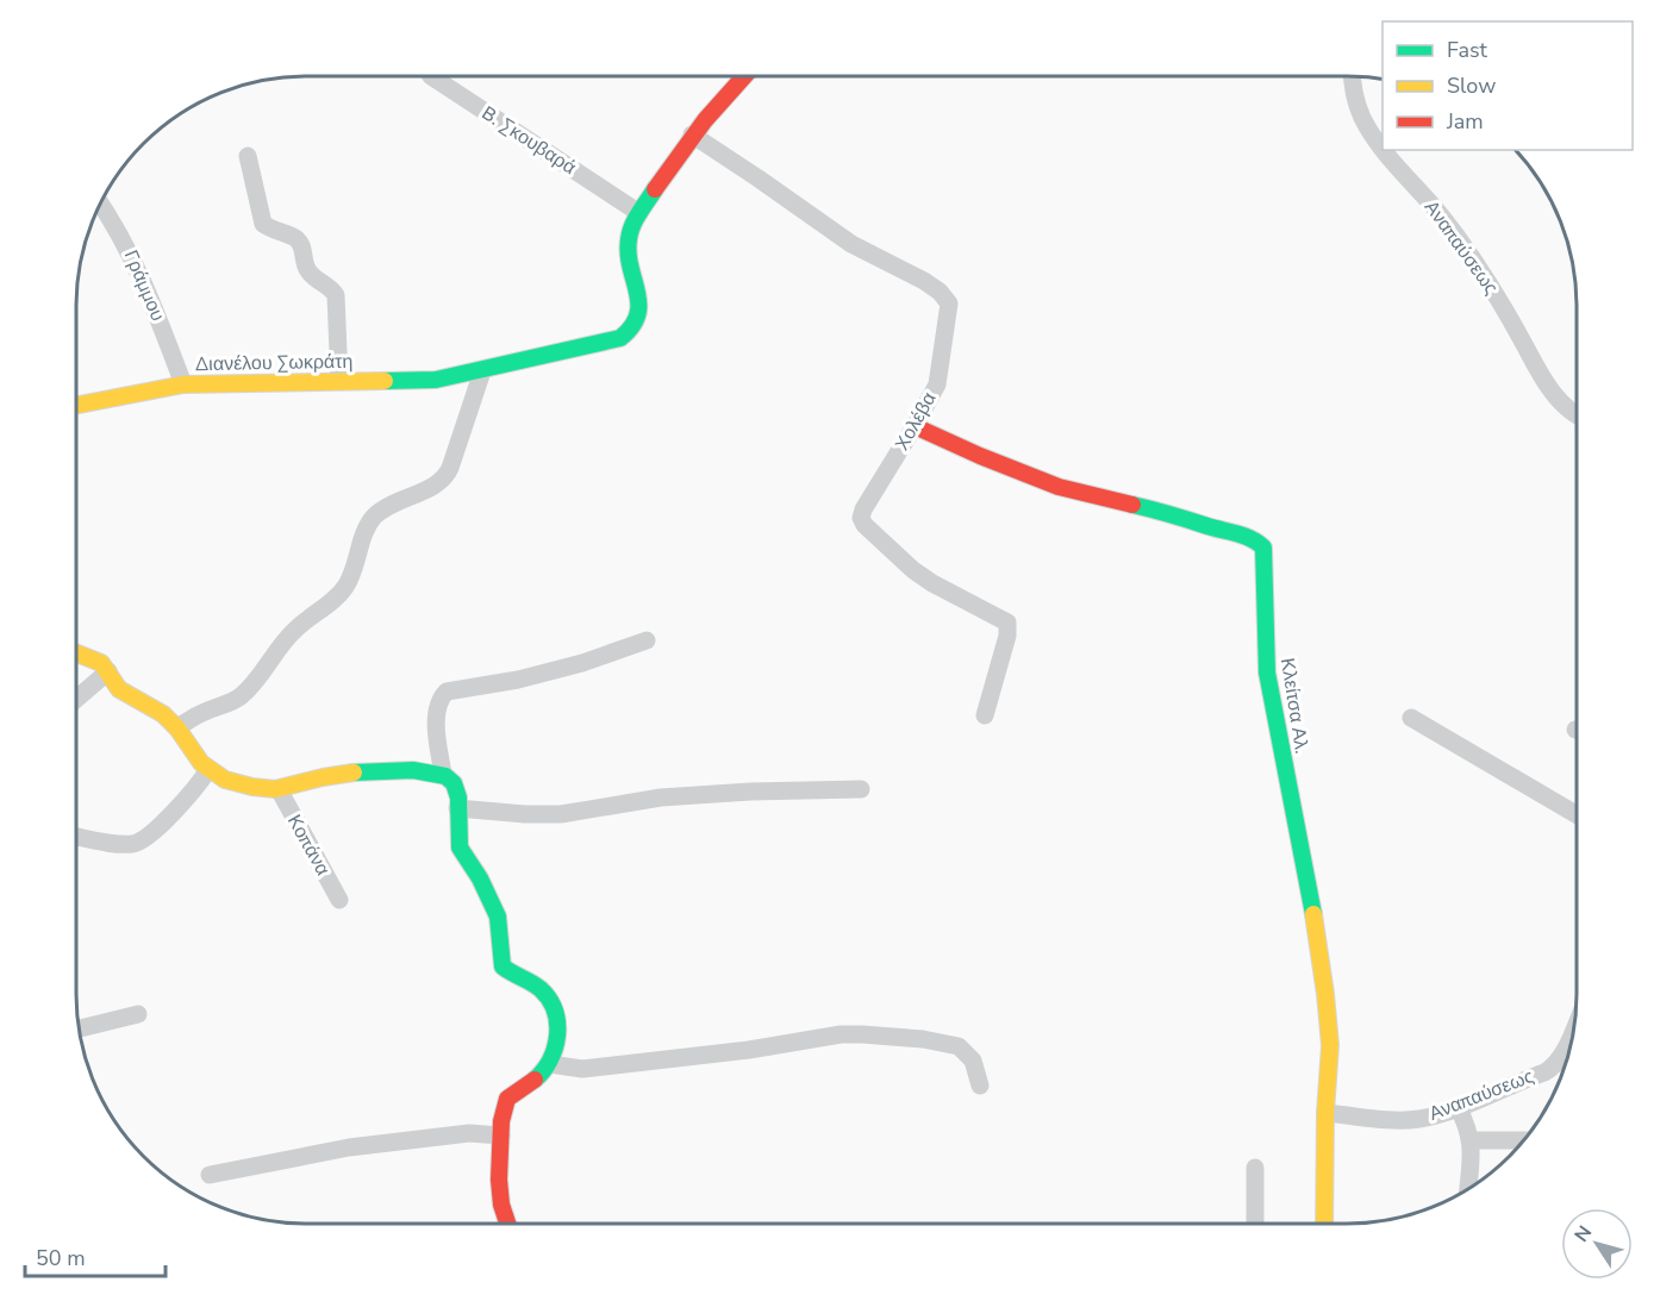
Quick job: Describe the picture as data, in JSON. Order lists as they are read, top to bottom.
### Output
{
  "streets": {
    "street": [
      "Β. Σκουβαρά",
      "Αναπαύσεως",
      "Γράμμου",
      "Διανέλου Σωκράτη",
      "Χολέβα",
      "Κλείτσα Αλ.",
      "Κοπάνα"
    ]
  },
  "crossings": [
    ["Β. Σκουβαρά", "Διανέλου Σωκράτη"],
    ["Αναπαύσεως", "Κλείτσα Αλ."],
    ["Γράμμου", "Διανέλου Σωκράτη"],
    ["Διανέλου Σωκράτη", "Χολέβα"],
    ["Χολέβα", "Κλείτσα Αλ."]
  ],
  "legend": ["Fast", "Slow", "Jam"],
  "scale_bar": "50 m",
  "north": "top left"
}
